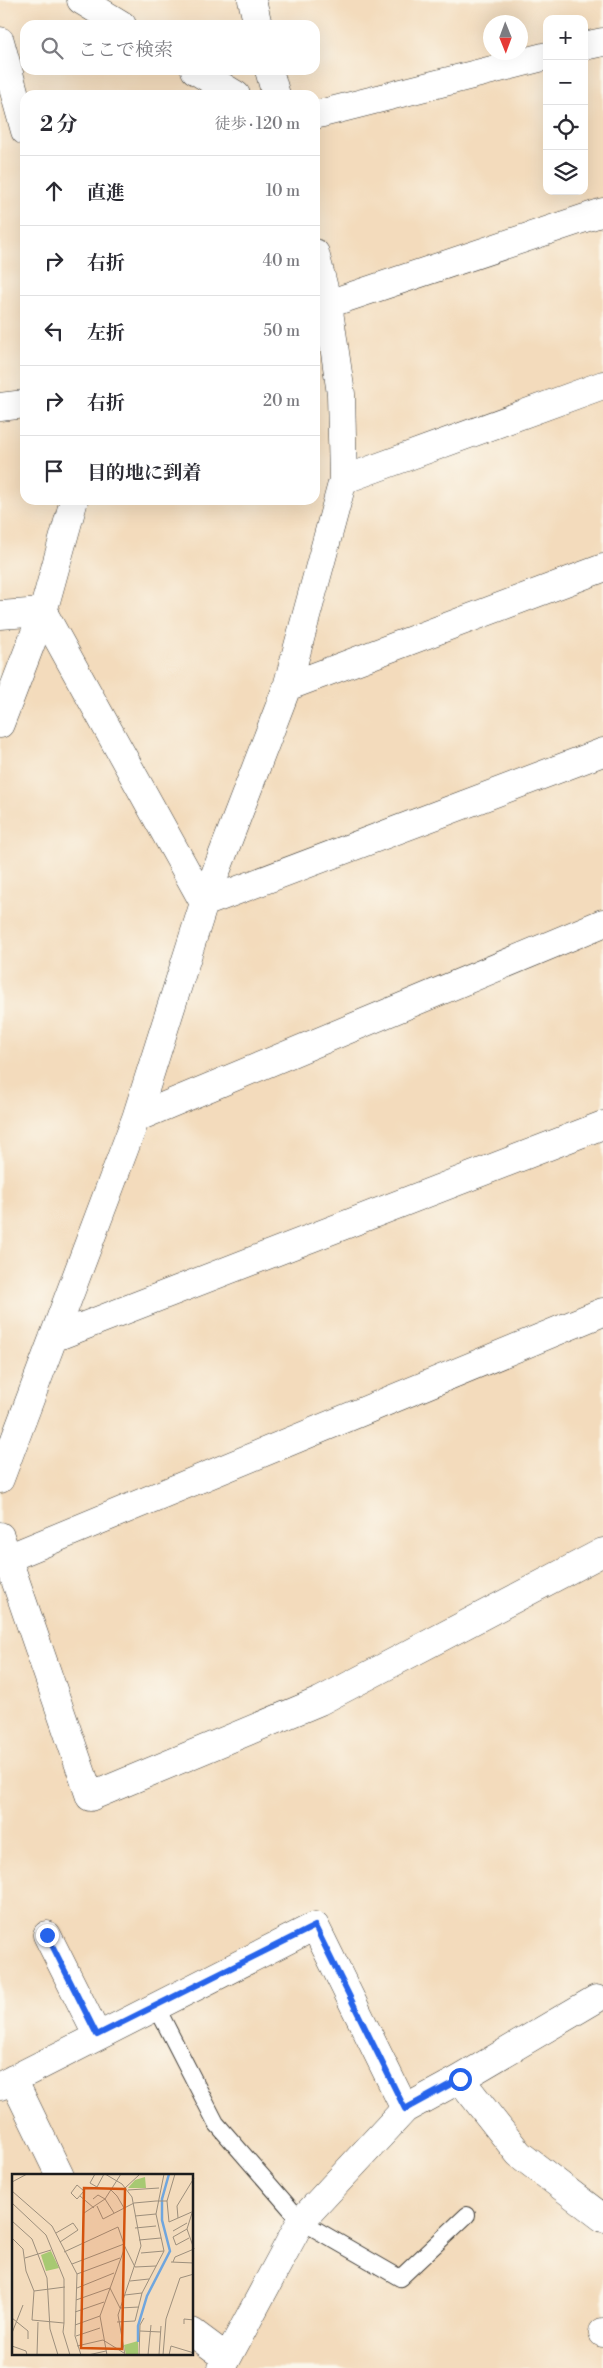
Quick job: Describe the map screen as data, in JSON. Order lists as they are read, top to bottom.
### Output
{
  "north": "bottom",
  "page": {
    "map_buttons": ["+", "−"],
    "search": "ここで検索",
    "heading": ["2 分", "徒歩 · 120 m"],
    "list": [
      ["直進", "10 m"],
      ["右折", "40 m"],
      ["左折", "50 m"],
      ["右折", "20 m"],
      "目的地に到着"
    ]
  }
}
